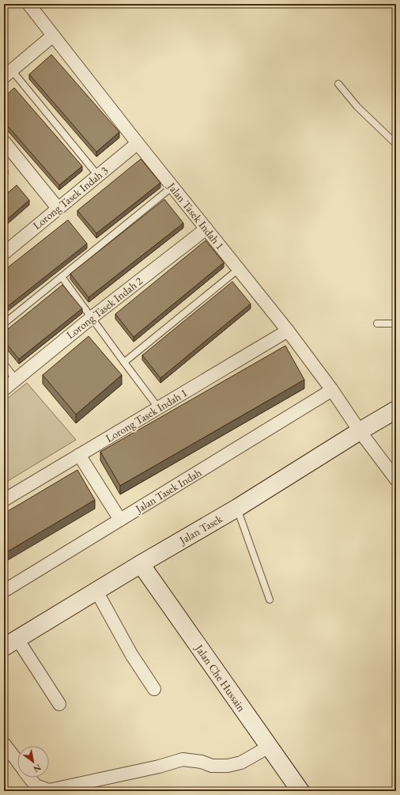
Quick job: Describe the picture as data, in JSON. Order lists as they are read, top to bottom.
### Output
{
  "streets": {
    "main road": ["Jalan Tasek", "Jalan Che Hussain"],
    "street": [
      "Lorong Tasek Indah 3",
      "Jalan Tasek Indah 1",
      "Lorong Tasek Indah 2",
      "Lorong Tasek Indah 1",
      "Jalan Tasek Indah"
    ]
  },
  "crossings": [
    ["Lorong Tasek Indah 3", "Jalan Tasek Indah 1"],
    ["Jalan Tasek Indah 1", "Lorong Tasek Indah 2"],
    ["Jalan Tasek Indah 1", "Lorong Tasek Indah 1"],
    ["Jalan Tasek Indah 1", "Jalan Tasek Indah"],
    ["Jalan Tasek Indah 1", "Jalan Tasek"],
    ["Jalan Tasek", "Jalan Che Hussain"]
  ],
  "north": "bottom right"
}
